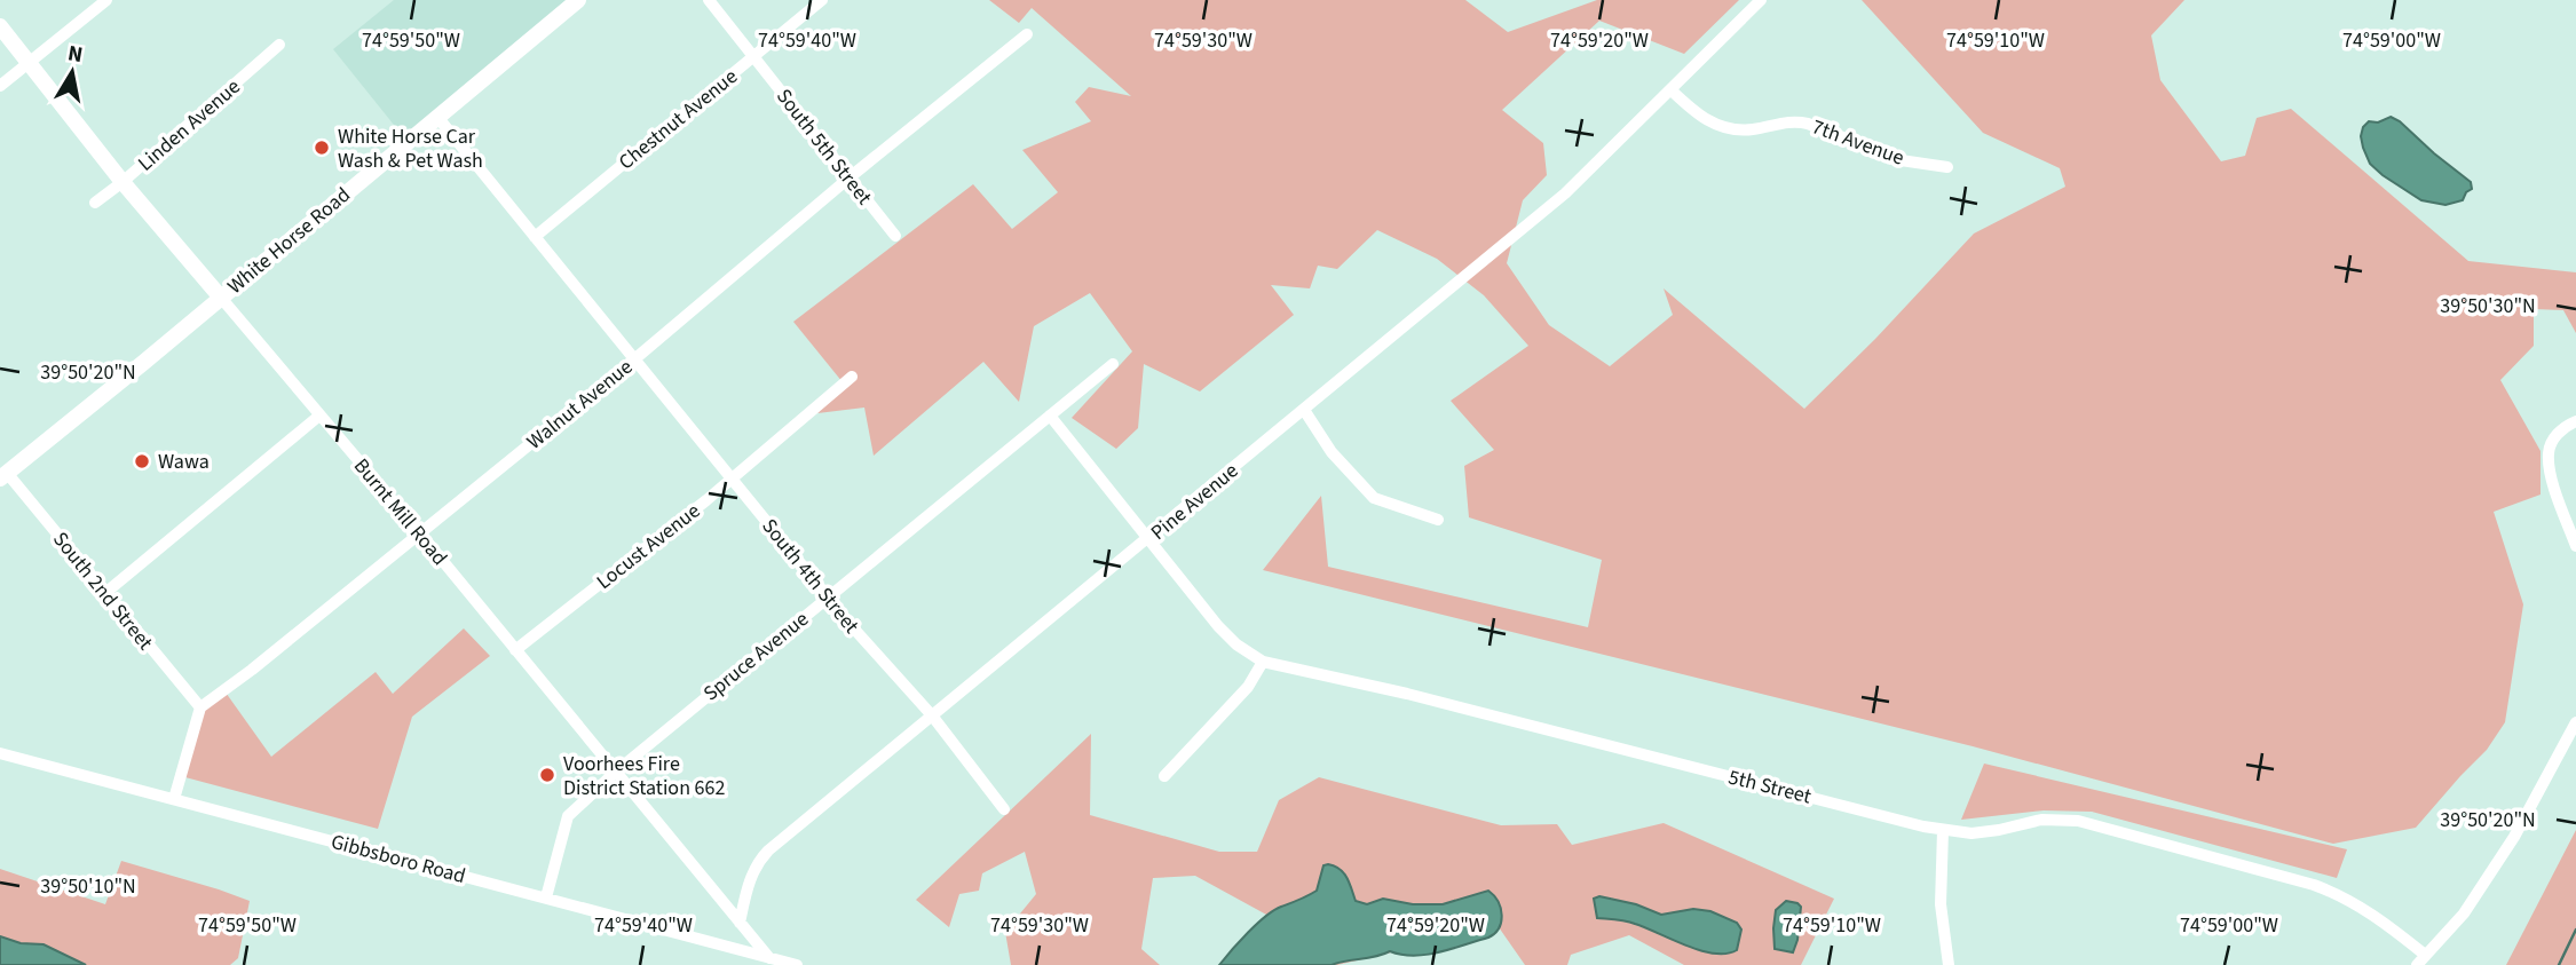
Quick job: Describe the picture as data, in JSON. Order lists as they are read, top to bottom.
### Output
{
  "streets": {
    "main road": ["White Horse Road", "Burnt Mill Road"],
    "street": [
      "Chestnut Avenue",
      "Linden Avenue",
      "7th Avenue",
      "South 5th Street",
      "Walnut Avenue",
      "Pine Avenue",
      "Locust Avenue",
      "South 4th Street",
      "South 2nd Street",
      "Spruce Avenue",
      "5th Street",
      "Gibbsboro Road"
    ]
  },
  "crossings": [
    ["Chestnut Avenue", "South 5th Street"],
    ["Chestnut Avenue", "South 4th Street"],
    ["Linden Avenue", "Burnt Mill Road"],
    ["7th Avenue", "Pine Avenue"],
    ["South 5th Street", "Walnut Avenue"],
    ["White Horse Road", "Burnt Mill Road"],
    ["White Horse Road", "South 4th Street"],
    ["White Horse Road", "South 2nd Street"],
    ["Walnut Avenue", "Burnt Mill Road"],
    ["Walnut Avenue", "South 4th Street"],
    ["Walnut Avenue", "South 2nd Street"],
    ["Pine Avenue", "Burnt Mill Road"],
    ["Pine Avenue", "South 4th Street"],
    ["Pine Avenue", "5th Street"],
    ["Burnt Mill Road", "Locust Avenue"],
    ["Burnt Mill Road", "Spruce Avenue"],
    ["Burnt Mill Road", "Gibbsboro Road"],
    ["Locust Avenue", "South 4th Street"],
    ["South 4th Street", "Spruce Avenue"],
    ["Spruce Avenue", "Gibbsboro Road"]
  ],
  "places": ["White Horse Car Wash & Pet Wash", "Wawa", "Voorhees Fire District Station 662"],
  "north": "top",
  "coordinates": [
    "74°59'50\"W",
    "74°59'40\"W",
    "74°59'30\"W",
    "74°59'20\"W",
    "74°59'10\"W",
    "74°59'00\"W",
    "39°50'30\"N",
    "39°50'20\"N",
    "39°50'10\"N"
  ]
}
